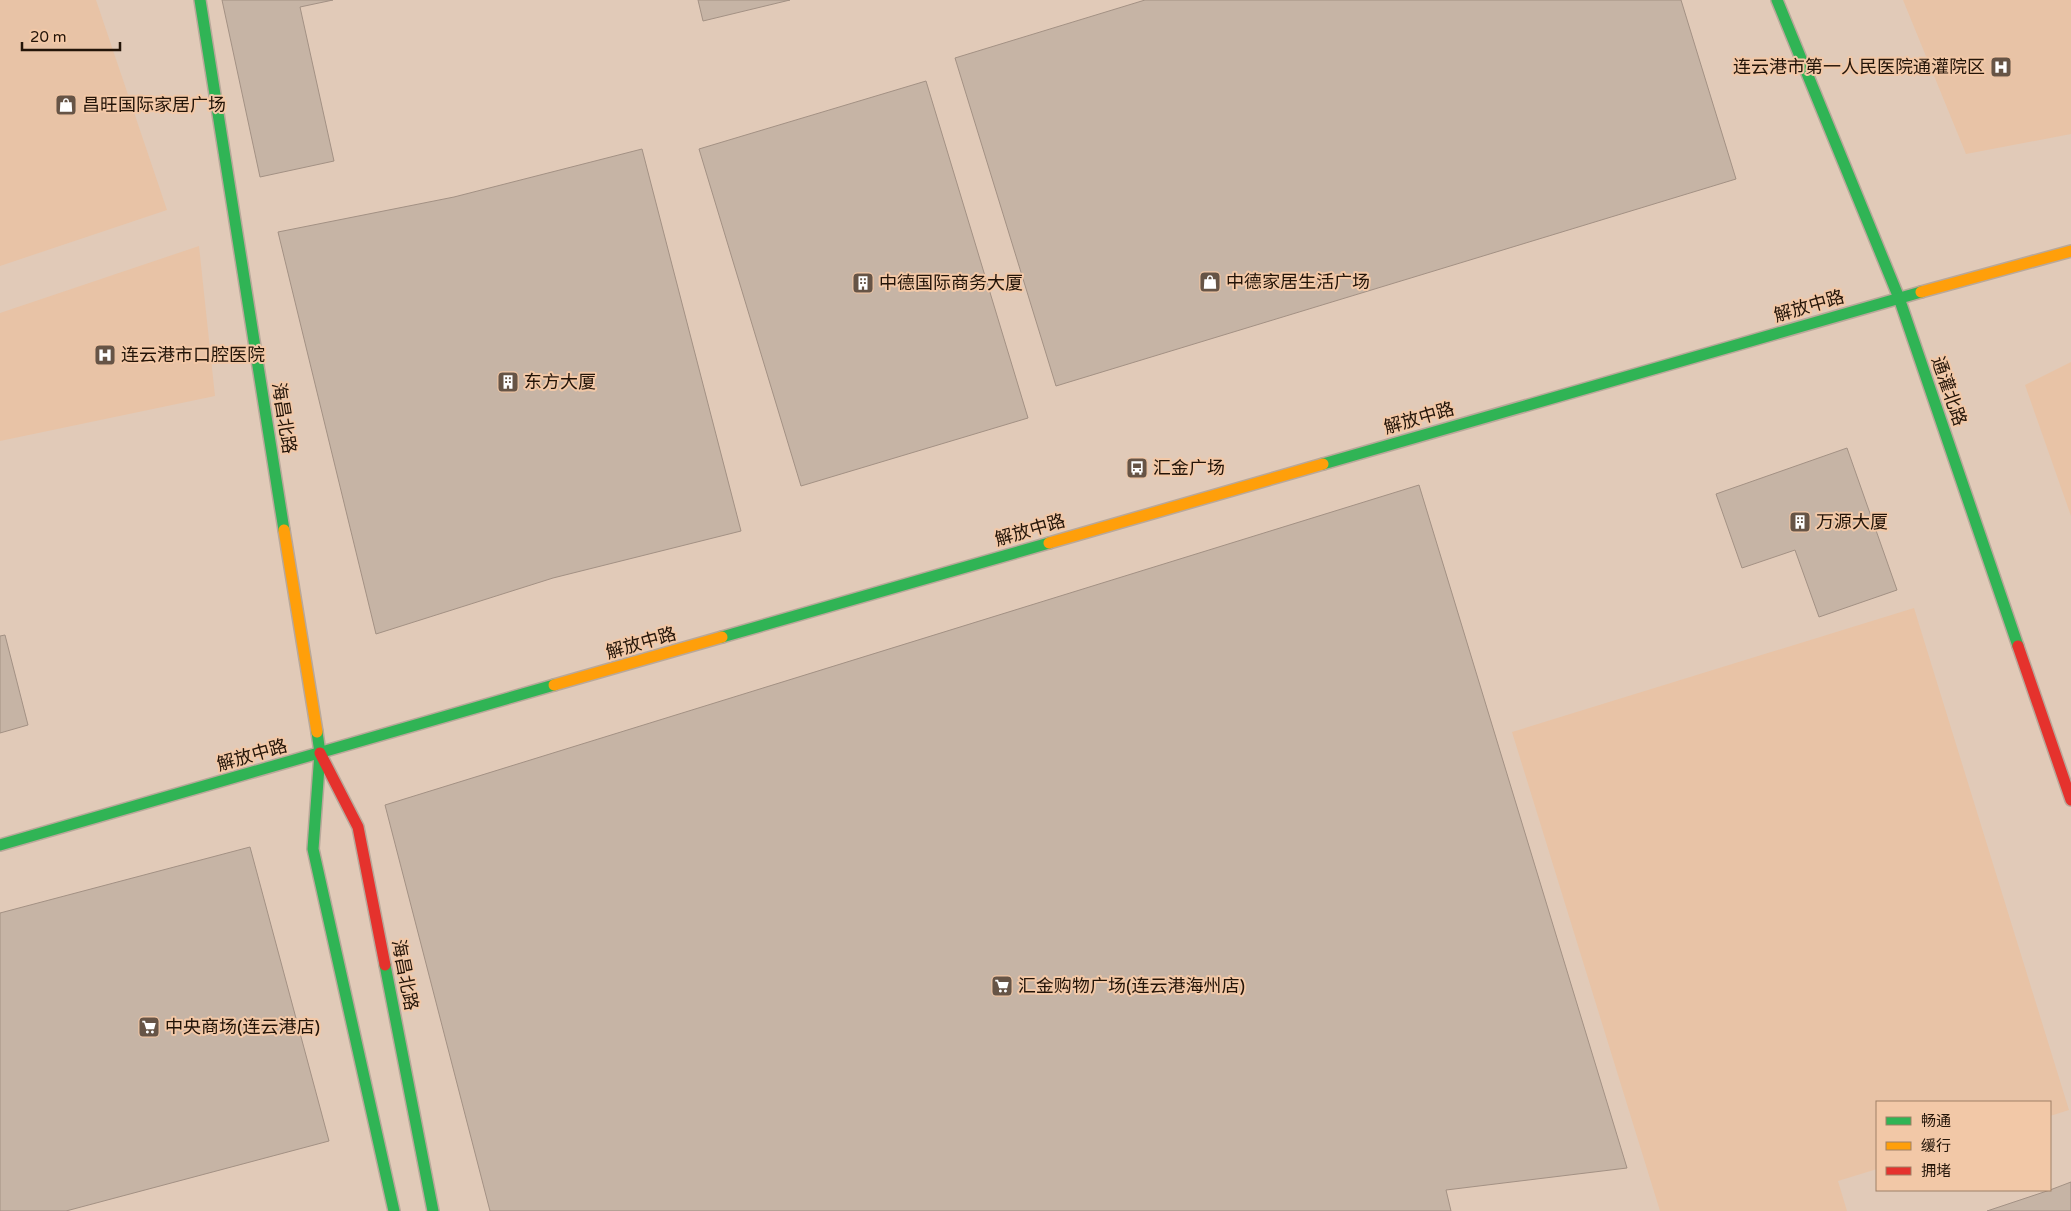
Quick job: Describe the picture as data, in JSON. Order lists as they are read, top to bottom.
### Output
{
  "streets": {
    "main road": ["解放中路", "通灌北路", "海昌北路"]
  },
  "crossings": [
    ["解放中路", "通灌北路"],
    ["解放中路", "海昌北路"]
  ],
  "places": {
    "hospital": ["连云港市第一人民医院通灌院区", "连云港市口腔医院"],
    "shop": ["昌旺国际家居广场", "中德家居生活广场"],
    "building": ["中德国际商务大厦", "东方大厦", "万源大厦"],
    "bus stop": ["汇金广场"],
    "supermarket": ["汇金购物广场(连云港海州店)", "中央商场(连云港店)"]
  },
  "legend": ["畅通", "缓行", "拥堵"],
  "scale_bar": "20 m"
}
